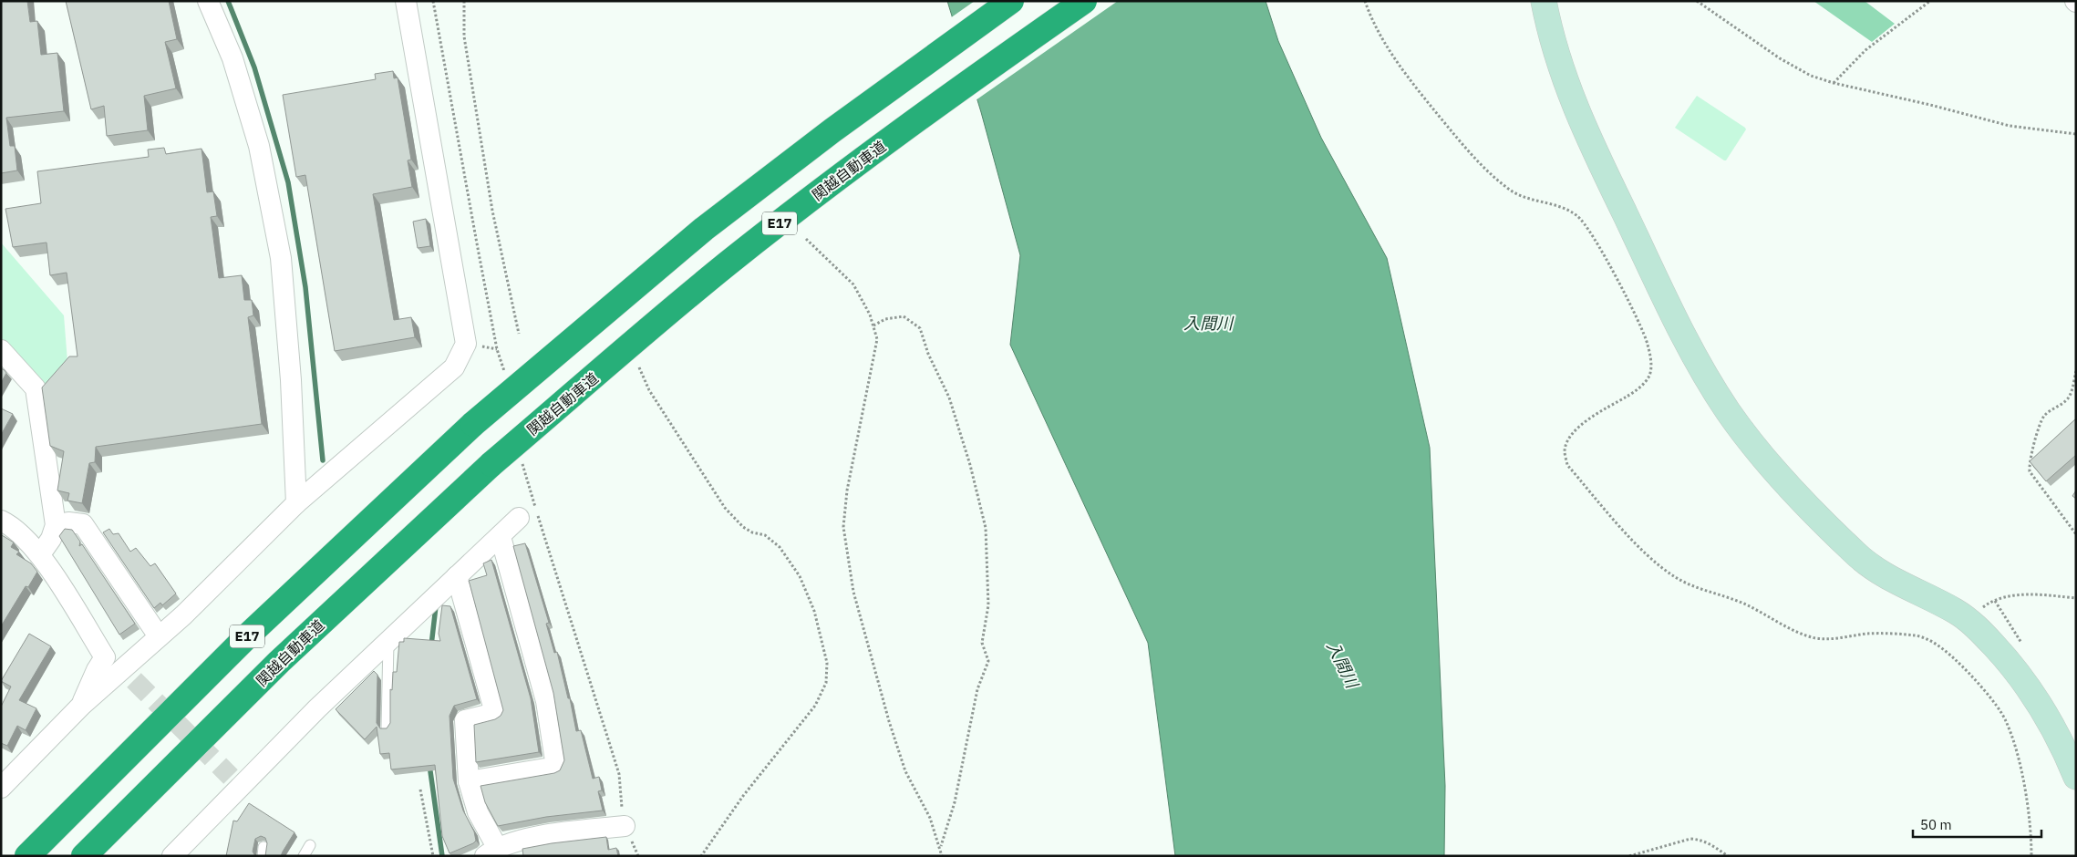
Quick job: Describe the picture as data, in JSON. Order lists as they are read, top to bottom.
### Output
{
  "streets": {
    "highway": ["関越自動車道", "E17"]
  },
  "water": ["入間川"],
  "scale_bar": "50 m"
}
